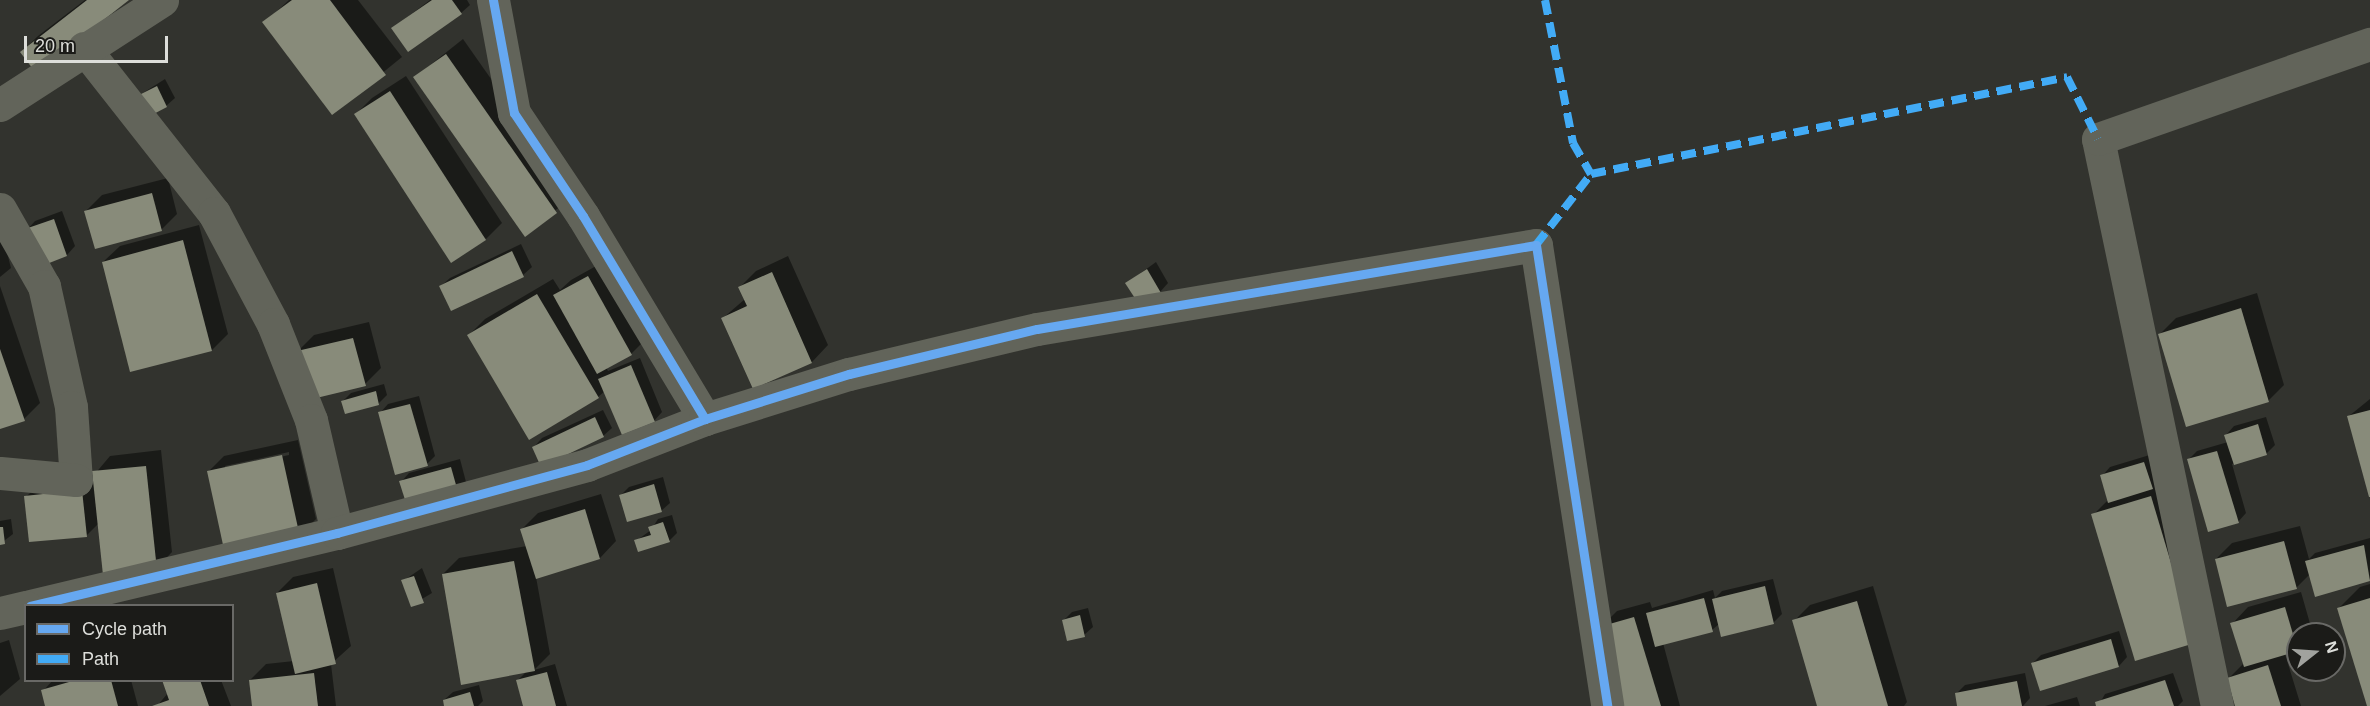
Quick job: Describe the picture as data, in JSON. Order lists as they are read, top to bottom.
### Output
{
  "legend": ["Cycle path", "Path"],
  "scale_bar": "20 m",
  "north": "right"
}
